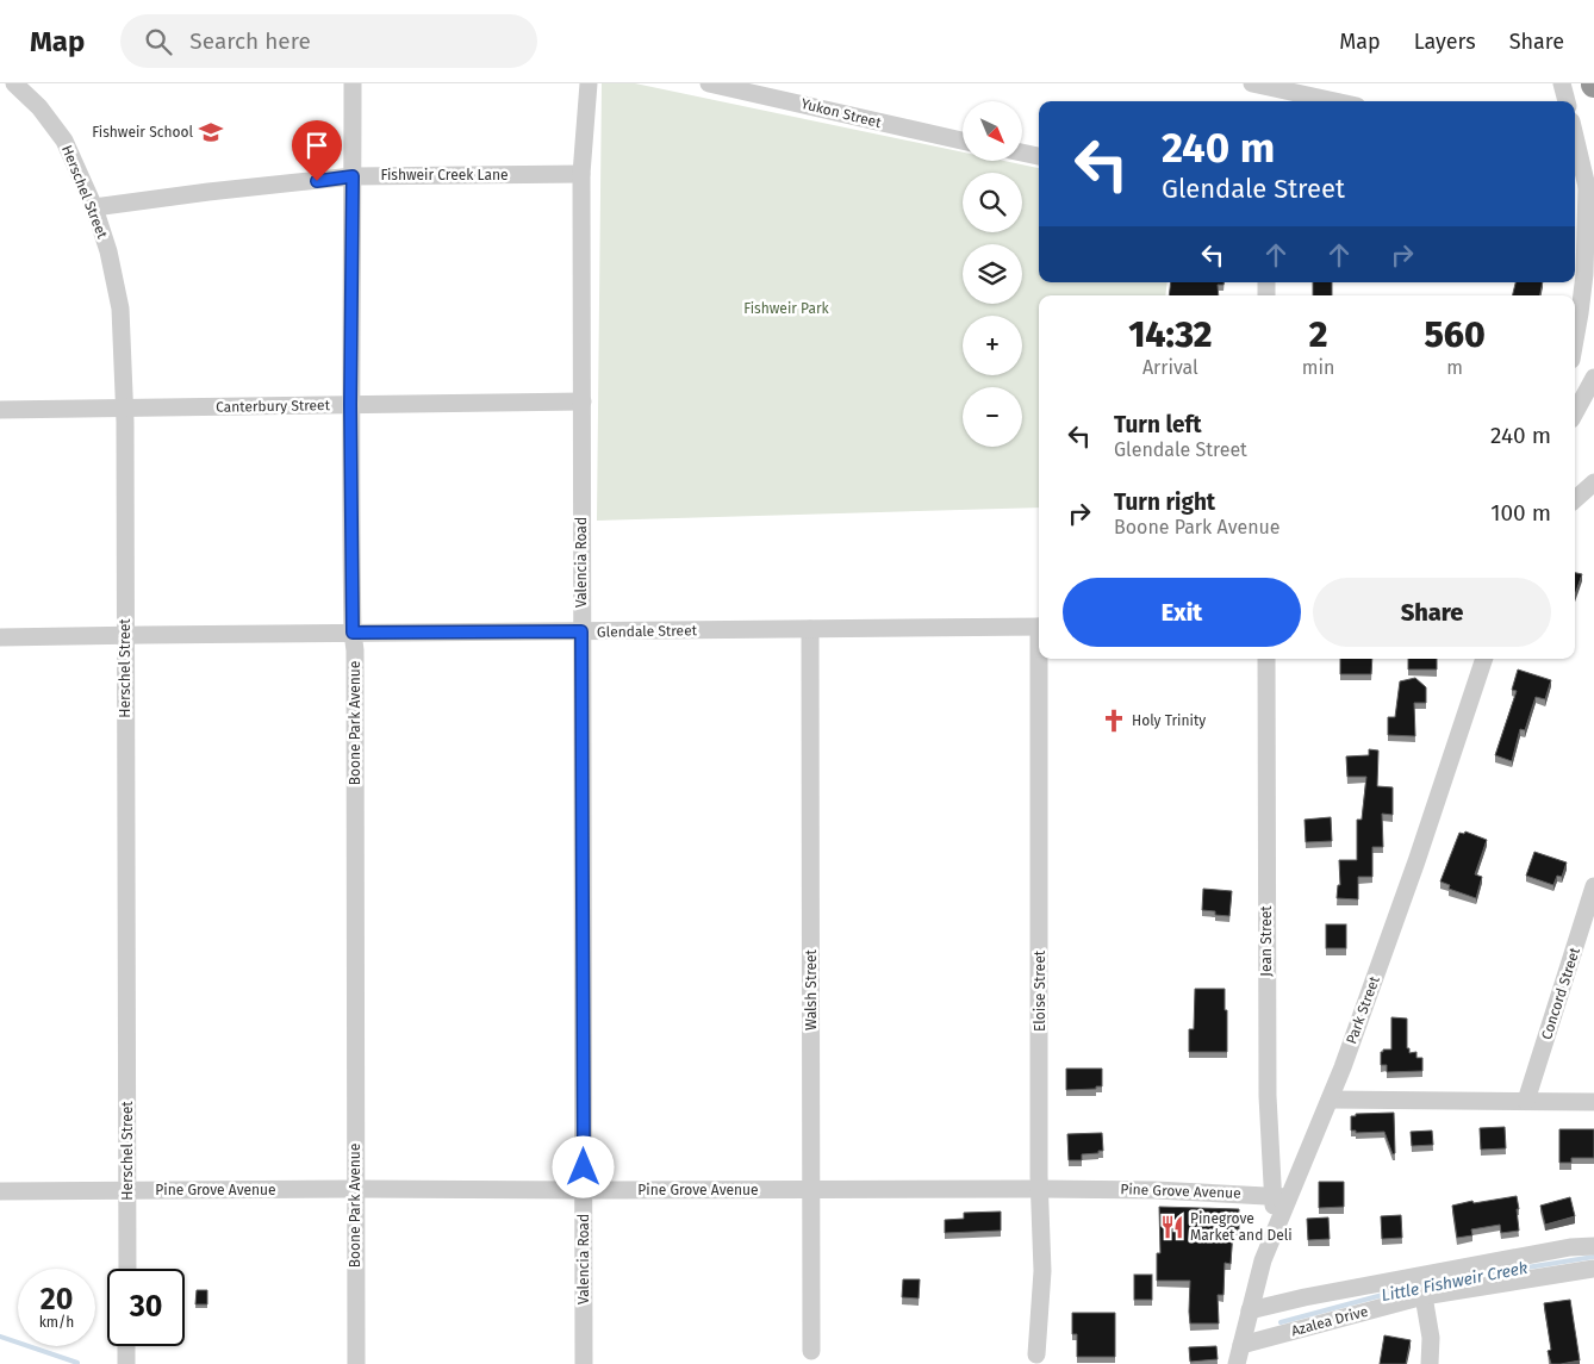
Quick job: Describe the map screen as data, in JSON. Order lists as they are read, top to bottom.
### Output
{
  "streets": {
    "street": [
      "Yukon Street",
      "Fishweir Creek Lane",
      "Herschel Street",
      "Canterbury Street",
      "Valencia Road",
      "Glendale Street",
      "Boone Park Avenue",
      "Jean Street",
      "Walsh Street",
      "Eloise Street",
      "Concord Street",
      "Park Street",
      "Pine Grove Avenue",
      "Azalea Drive"
    ]
  },
  "crossings": [
    ["Fishweir Creek Lane", "Herschel Street"],
    ["Fishweir Creek Lane", "Valencia Road"],
    ["Fishweir Creek Lane", "Boone Park Avenue"],
    ["Herschel Street", "Canterbury Street"],
    ["Herschel Street", "Glendale Street"],
    ["Herschel Street", "Pine Grove Avenue"],
    ["Canterbury Street", "Valencia Road"],
    ["Canterbury Street", "Boone Park Avenue"],
    ["Valencia Road", "Glendale Street"],
    ["Valencia Road", "Pine Grove Avenue"],
    ["Glendale Street", "Boone Park Avenue"],
    ["Glendale Street", "Walsh Street"],
    ["Boone Park Avenue", "Pine Grove Avenue"],
    ["Jean Street", "Park Street"],
    ["Jean Street", "Pine Grove Avenue"],
    ["Walsh Street", "Pine Grove Avenue"],
    ["Eloise Street", "Pine Grove Avenue"],
    ["Park Street", "Pine Grove Avenue"],
    ["Park Street", "Azalea Drive"]
  ],
  "water": ["Little Fishweir Creek"],
  "parks": ["Fishweir Park"],
  "places": {
    "school or university": ["Fishweir School"],
    "church": ["Holy Trinity"],
    "restaurant": ["Pinegrove Market and Deli"]
  },
  "north": "bottom right",
  "page": {
    "header": "Map",
    "search": "Search here",
    "nav": ["Map", "Layers", "Share"],
    "map_buttons": ["+", "−"],
    "turn": ["240 m", "Glendale Street"],
    "eta": [
      "14:32",
      "Arrival",
      "2",
      "min",
      "560",
      "m"
    ],
    "list": [
      {
        "name": "Turn left",
        "note": "Glendale Street",
        "value": "240 m"
      },
      {
        "name": "Turn right",
        "note": "Boone Park Avenue",
        "value": "100 m"
      }
    ],
    "buttons": ["Exit", "Share"],
    "speed": "20 km/h",
    "limit": "30"
  }
}
